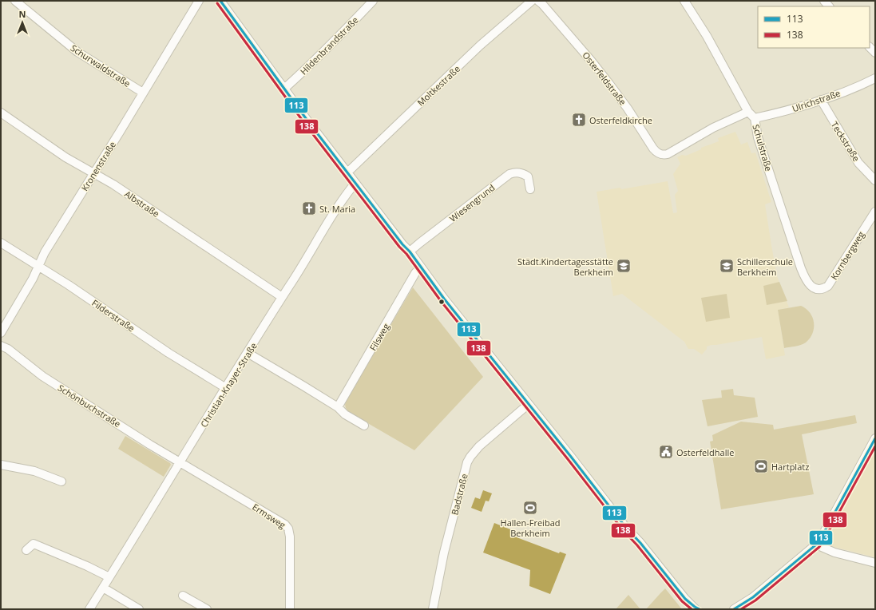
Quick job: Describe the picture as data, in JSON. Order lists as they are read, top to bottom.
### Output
{
  "streets": {
    "street": [
      "Hildenbrandstraße",
      "Schurwaldstraße",
      "Osterfeldstraße",
      "Moltkestraße",
      "Ulrichstraße",
      "Teckstraße",
      "Schulstraße",
      "Kronenstraße",
      "Wiesengrund",
      "Albstraße",
      "Kornbergweg",
      "Filderstraße",
      "Filsweg",
      "Christian-Knayer-Straße",
      "Schönbuchstraße",
      "Badstraße",
      "Ermsweg"
    ]
  },
  "crossings": [
    ["Schurwaldstraße", "Kronenstraße"],
    ["Osterfeldstraße", "Schulstraße"],
    ["Ulrichstraße", "Teckstraße"],
    ["Ulrichstraße", "Schulstraße"],
    ["Schulstraße", "Kornbergweg"],
    ["Kronenstraße", "Albstraße"],
    ["Kronenstraße", "Filderstraße"],
    ["Albstraße", "Christian-Knayer-Straße"],
    ["Filderstraße", "Christian-Knayer-Straße"],
    ["Christian-Knayer-Straße", "Schönbuchstraße"],
    ["Christian-Knayer-Straße", "Ermsweg"],
    ["Schönbuchstraße", "Ermsweg"]
  ],
  "places": {
    "church": ["Osterfeldkirche", "St. Maria"],
    "school or university": ["Städt.Kindertagesstätte Berkheim", "Schillerschule Berkheim"],
    "public building": ["Osterfeldhalle"],
    "sports": ["Hartplatz", "Hallen-Freibad Berkheim"]
  },
  "lines": ["transit line 113", "transit line 138"],
  "legend": ["113", "138"],
  "north": "top"
}
